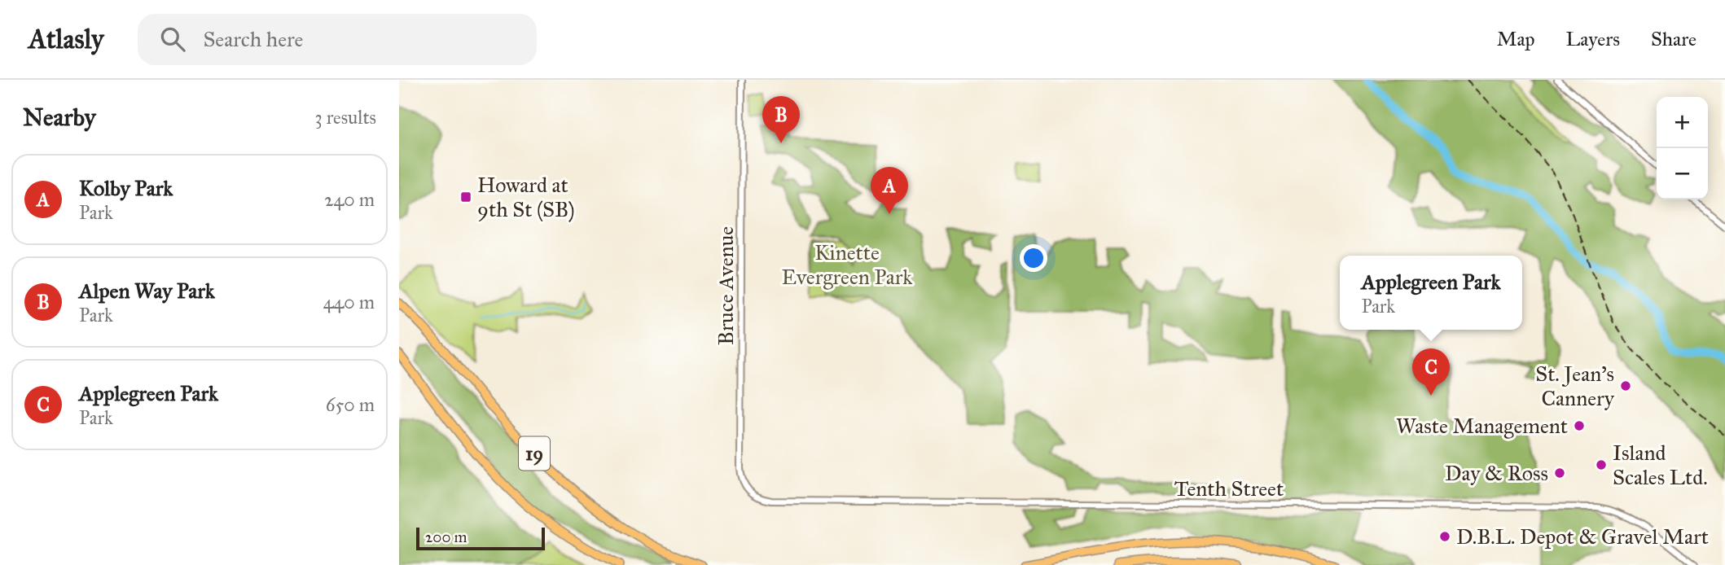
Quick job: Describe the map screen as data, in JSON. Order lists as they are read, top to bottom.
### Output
{
  "streets": {
    "highway": ["19"],
    "street": ["Bruce Avenue", "Tenth Street"]
  },
  "crossings": [
    ["Bruce Avenue", "Tenth Street"]
  ],
  "parks": ["Kinette Evergreen Park"],
  "places": {
    "transit": ["Howard at 9th St (SB)"],
    "other": [
      "St. Jean's Cannery",
      "Waste Management",
      "Island Scales Ltd.",
      "Day & Ross",
      "D.B.L. Depot & Gravel Mart"
    ]
  },
  "scale_bar": "200 m",
  "page": {
    "header": "Atlasly",
    "search": "Search here",
    "nav": ["Map", "Layers", "Share"],
    "heading": ["Nearby", "3 results"],
    "pins": ["B", "A", "C"],
    "map_buttons": ["+", "−"],
    "list": [
      {
        "mark": "A",
        "name": "Kolby Park",
        "note": "Park",
        "value": "240 m"
      },
      {
        "mark": "B",
        "name": "Alpen Way Park",
        "note": "Park",
        "value": "440 m"
      },
      {
        "mark": "C",
        "name": "Applegreen Park",
        "note": "Park",
        "value": "650 m"
      }
    ],
    "popup": ["Applegreen Park", "Park"],
    "scale": "200 m"
  }
}
